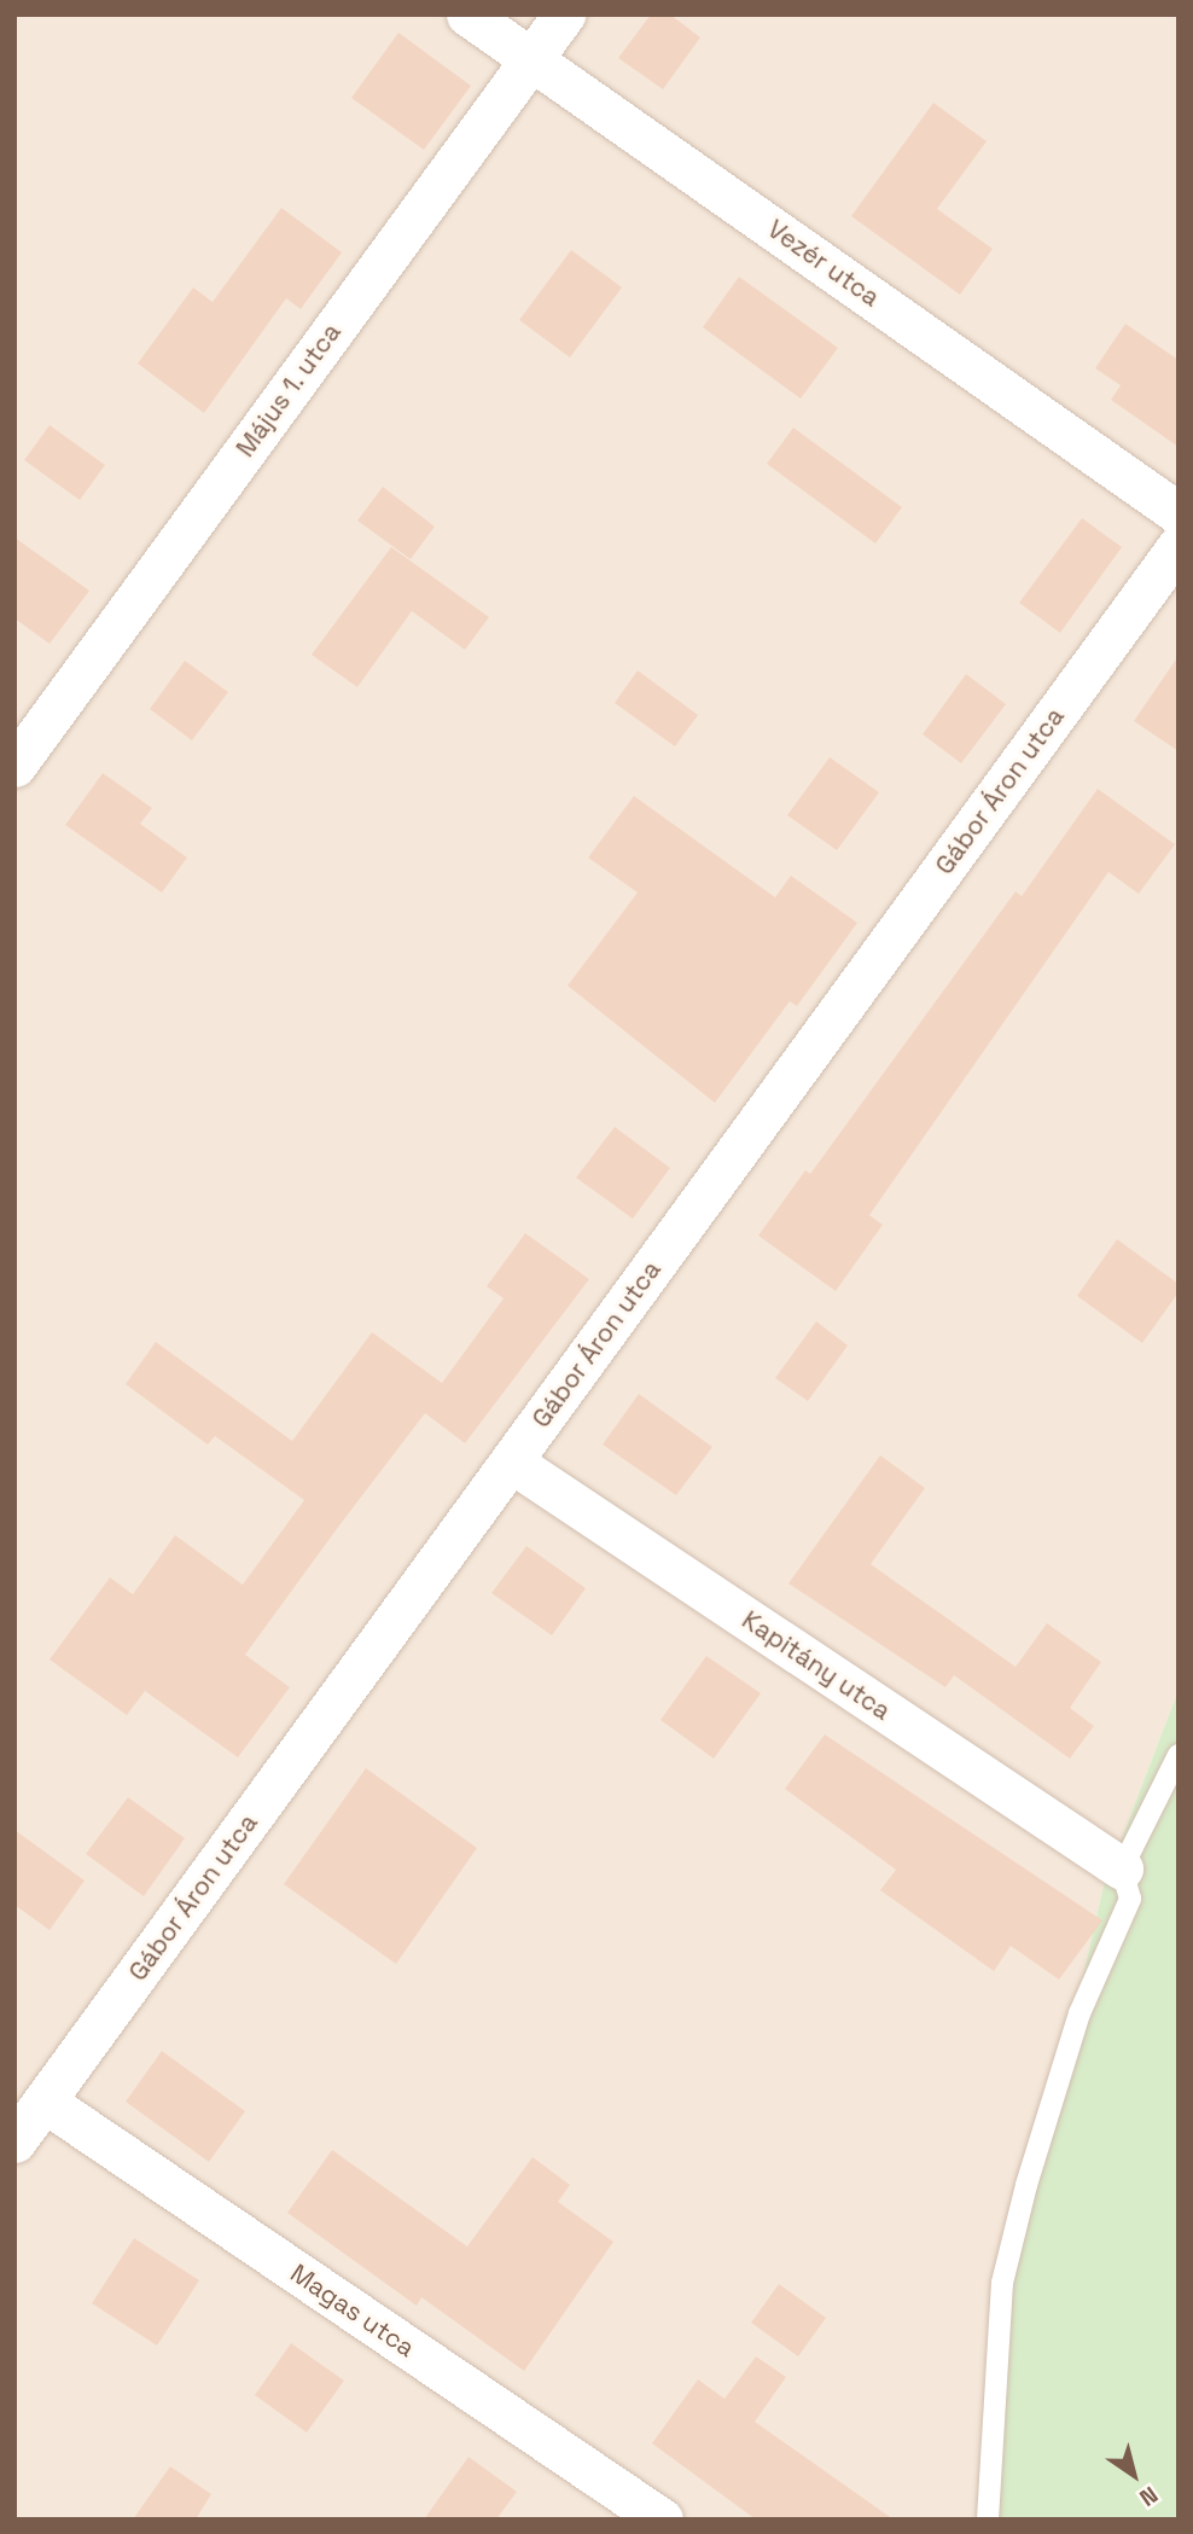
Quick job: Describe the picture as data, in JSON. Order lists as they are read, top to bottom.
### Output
{
  "streets": {
    "street": [
      "Vezér utca",
      "Május 1. utca",
      "Gábor Áron utca",
      "Kapitány utca",
      "Magas utca"
    ]
  },
  "crossings": [
    ["Vezér utca", "Május 1. utca"],
    ["Gábor Áron utca", "Kapitány utca"],
    ["Gábor Áron utca", "Magas utca"]
  ],
  "north": "bottom right"
}
